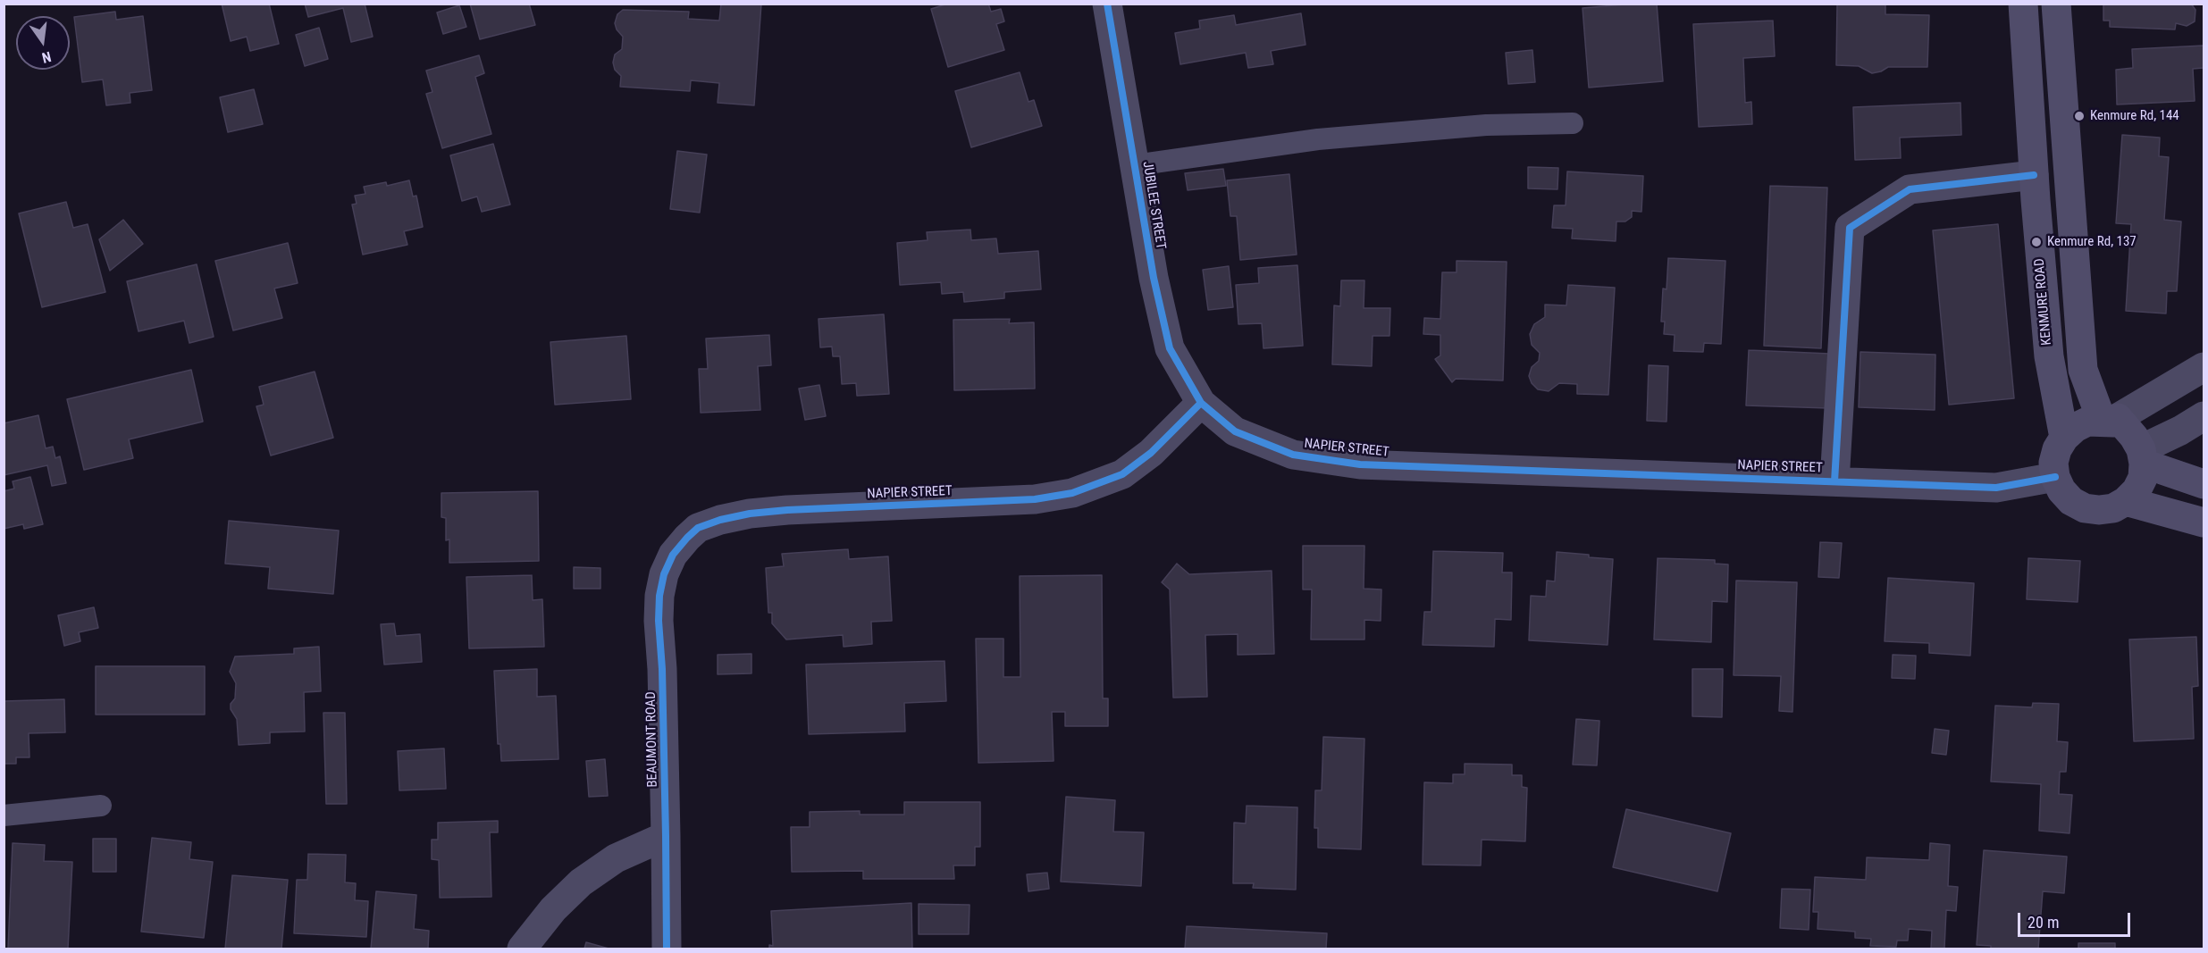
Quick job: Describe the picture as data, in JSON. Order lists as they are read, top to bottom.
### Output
{
  "streets": {
    "street": [
      "JUBILEE STREET",
      "KENMURE ROAD",
      "NAPIER STREET",
      "BEAUMONT ROAD"
    ]
  },
  "crossings": [
    ["JUBILEE STREET", "NAPIER STREET"],
    ["KENMURE ROAD", "NAPIER STREET"],
    ["NAPIER STREET", "BEAUMONT ROAD"]
  ],
  "places": ["Kenmure Rd, 144", "Kenmure Rd, 137"],
  "scale_bar": "20 m",
  "north": "bottom"
}
